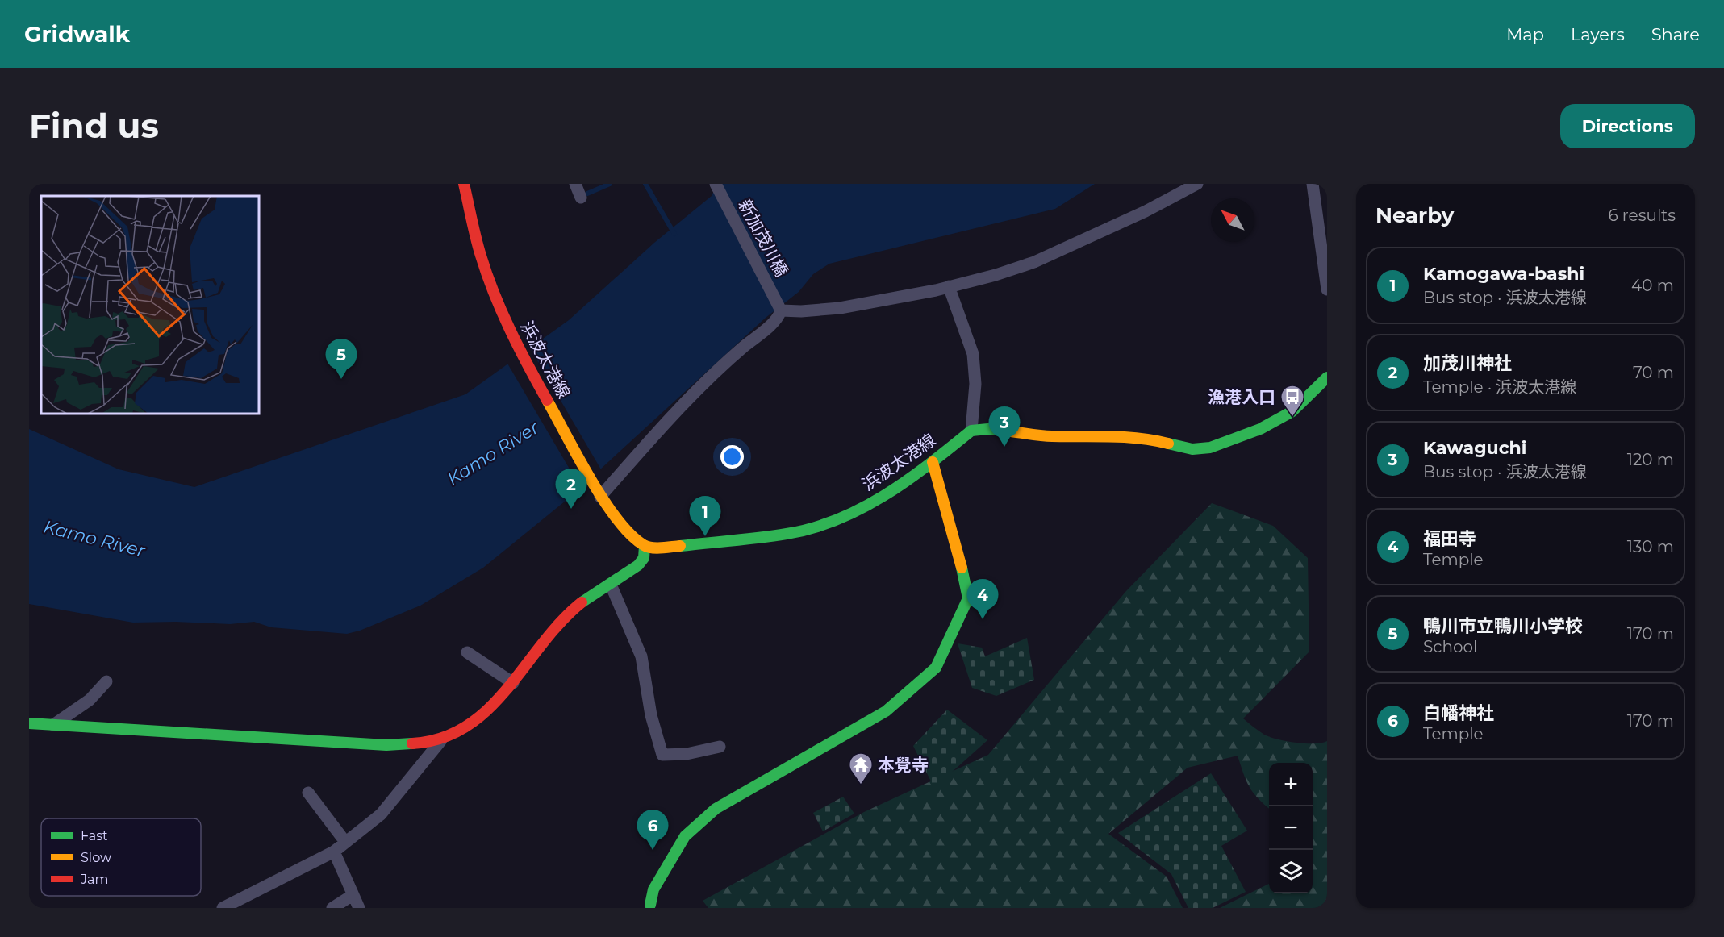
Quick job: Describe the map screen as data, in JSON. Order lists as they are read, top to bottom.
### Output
{
  "streets": {
    "street": ["新加茂川橋", "浜波太港線"]
  },
  "water": ["Kamo River"],
  "places": {
    "bus stop": ["漁港入口"],
    "temple": ["本覺寺"]
  },
  "legend": ["Fast", "Slow", "Jam"],
  "north": "top left",
  "page": {
    "header": "Gridwalk",
    "nav": ["Map", "Layers", "Share"],
    "buttons": "Directions",
    "title": "Find us",
    "heading": ["Nearby", "6 results"],
    "list": [
      {
        "mark": "1",
        "name": "Kamogawa-bashi",
        "note": "Bus stop · 浜波太港線",
        "value": "40 m"
      },
      {
        "mark": "2",
        "name": "加茂川神社",
        "note": "Temple · 浜波太港線",
        "value": "70 m"
      },
      {
        "mark": "3",
        "name": "Kawaguchi",
        "note": "Bus stop · 浜波太港線",
        "value": "120 m"
      },
      {
        "mark": "4",
        "name": "福田寺",
        "note": "Temple",
        "value": "130 m"
      },
      {
        "mark": "5",
        "name": "鴨川市立鴨川小学校",
        "note": "School",
        "value": "170 m"
      },
      {
        "mark": "6",
        "name": "白幡神社",
        "note": "Temple",
        "value": "170 m"
      }
    ],
    "pins": [
      "5",
      "3",
      "2",
      "1",
      "4",
      "6"
    ],
    "map_buttons": ["+", "−"]
  }
}
